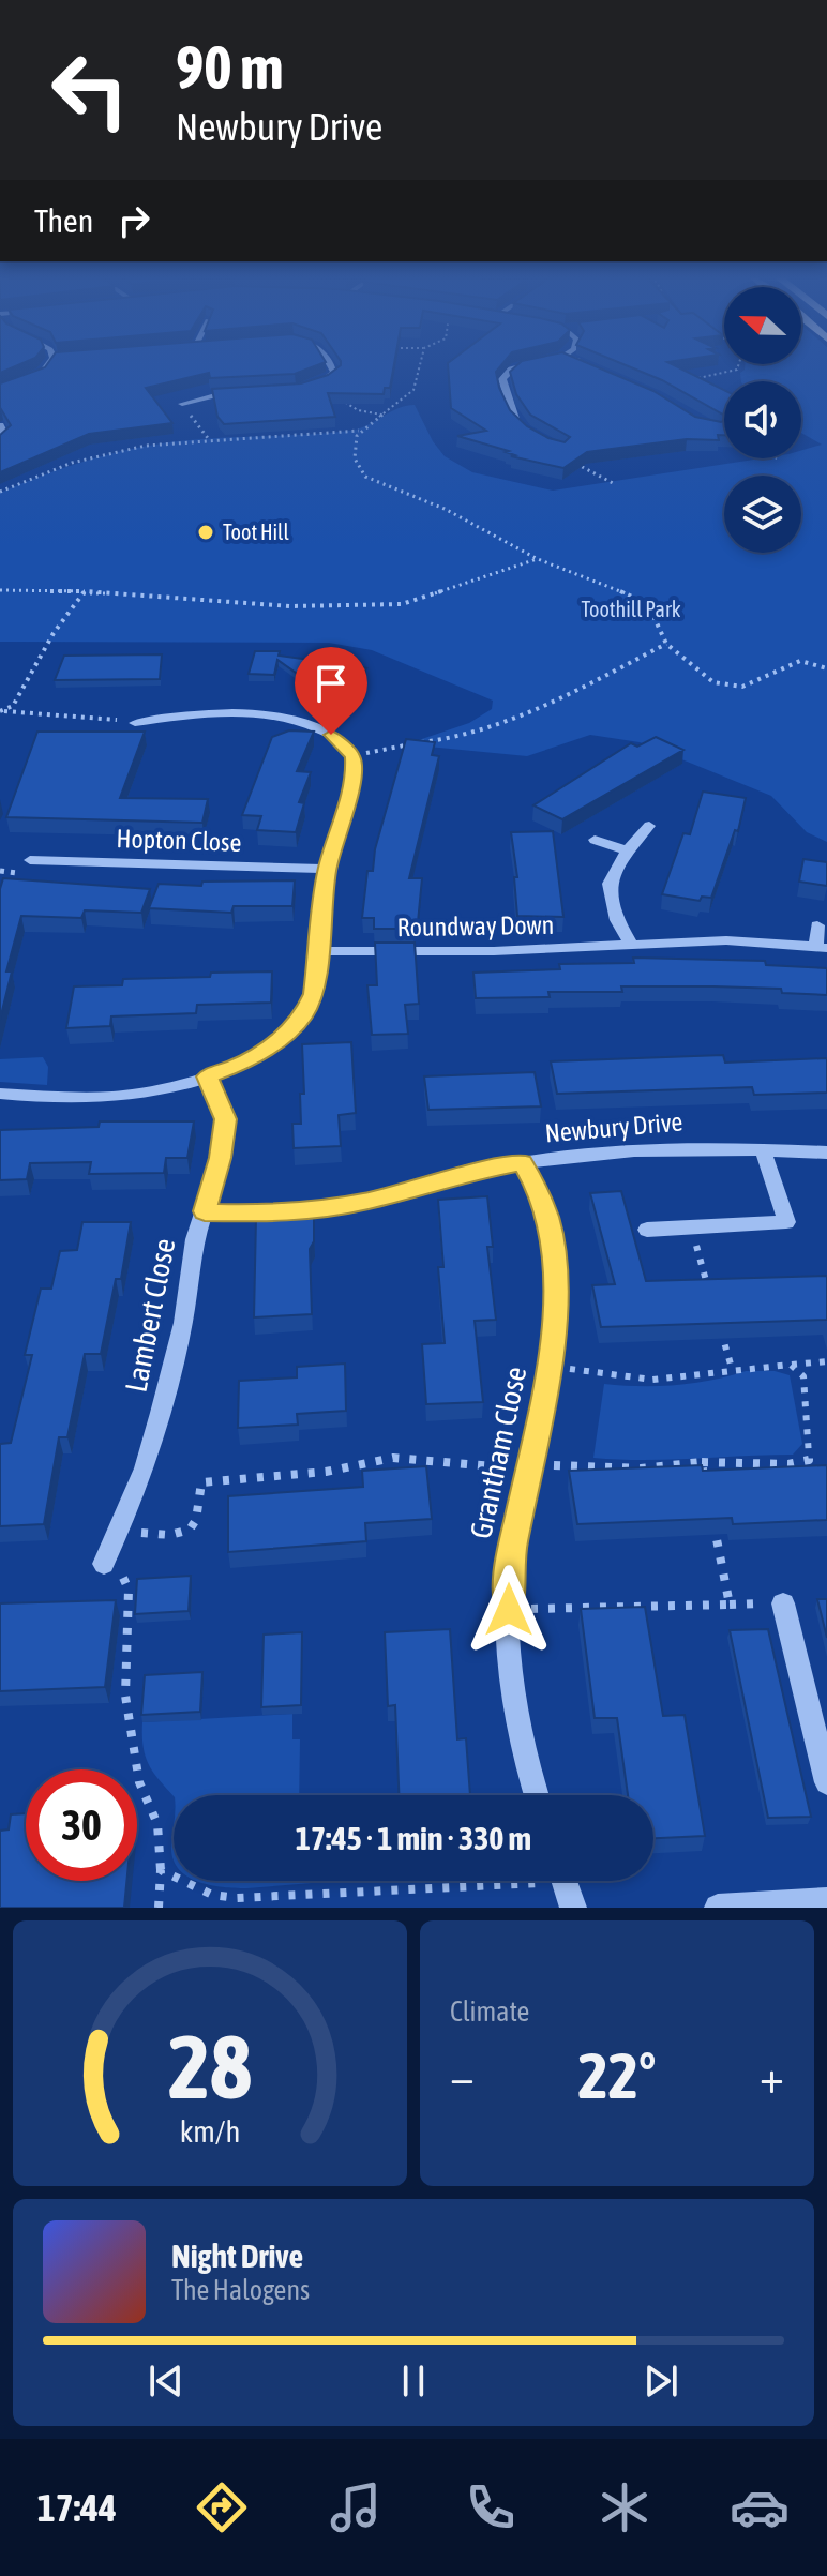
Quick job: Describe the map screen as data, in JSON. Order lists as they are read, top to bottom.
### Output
{
  "streets": {
    "street": [
      "Hopton Close",
      "Roundway Down",
      "Newbury Drive",
      "Lambert Close",
      "Grantham Close"
    ]
  },
  "crossings": [
    ["Newbury Drive", "Lambert Close"],
    ["Newbury Drive", "Grantham Close"]
  ],
  "parks": ["Toothill Park"],
  "places": ["Toot Hill"],
  "north": "left",
  "page": {
    "turn": ["90 m", "Newbury Drive"],
    "then": "Then",
    "limit": "30",
    "trip": "17:45 · 1 min · 330 m",
    "tile": "Climate",
    "heat": ["−", "22°", "+"],
    "song": ["Night Drive", "The Halogens"],
    "tabs": "17:44",
    "gauge": ["28", "km/h"]
  }
}
